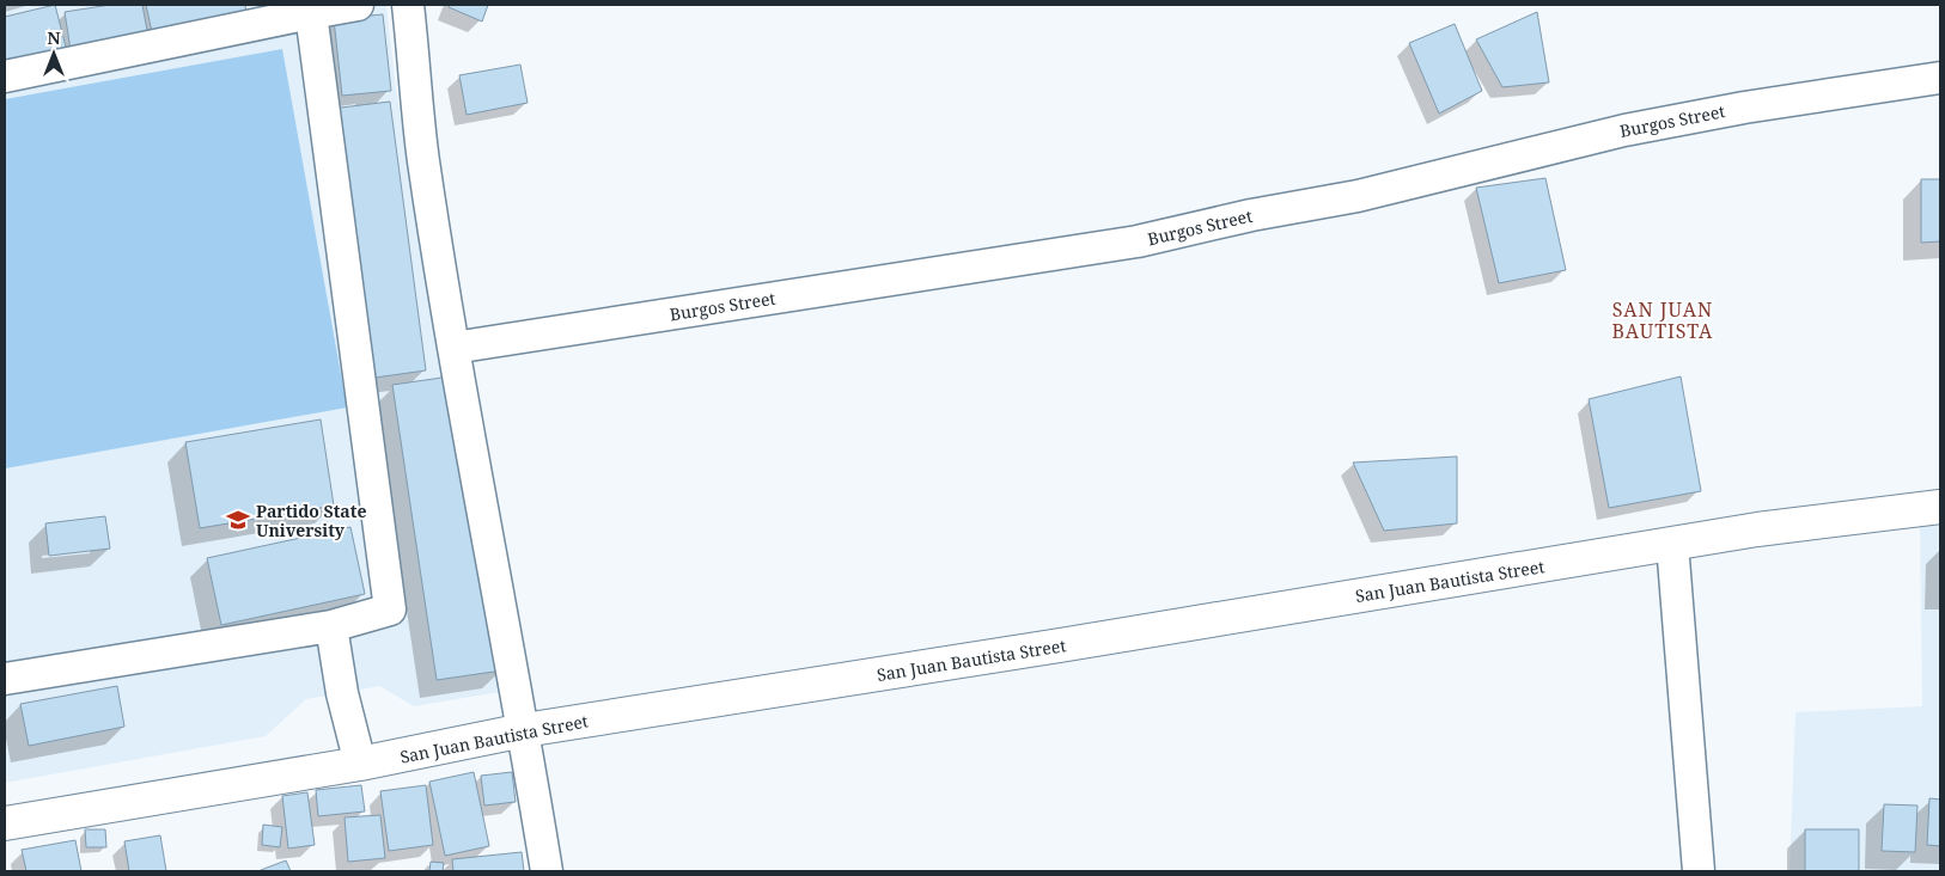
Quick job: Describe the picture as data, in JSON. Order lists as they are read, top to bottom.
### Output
{
  "streets": {
    "main road": ["San Juan Bautista Street"],
    "street": ["Burgos Street"]
  },
  "districts": ["SAN JUAN BAUTISTA"],
  "places": {
    "school or university": ["Partido State University"]
  },
  "north": "top"
}
